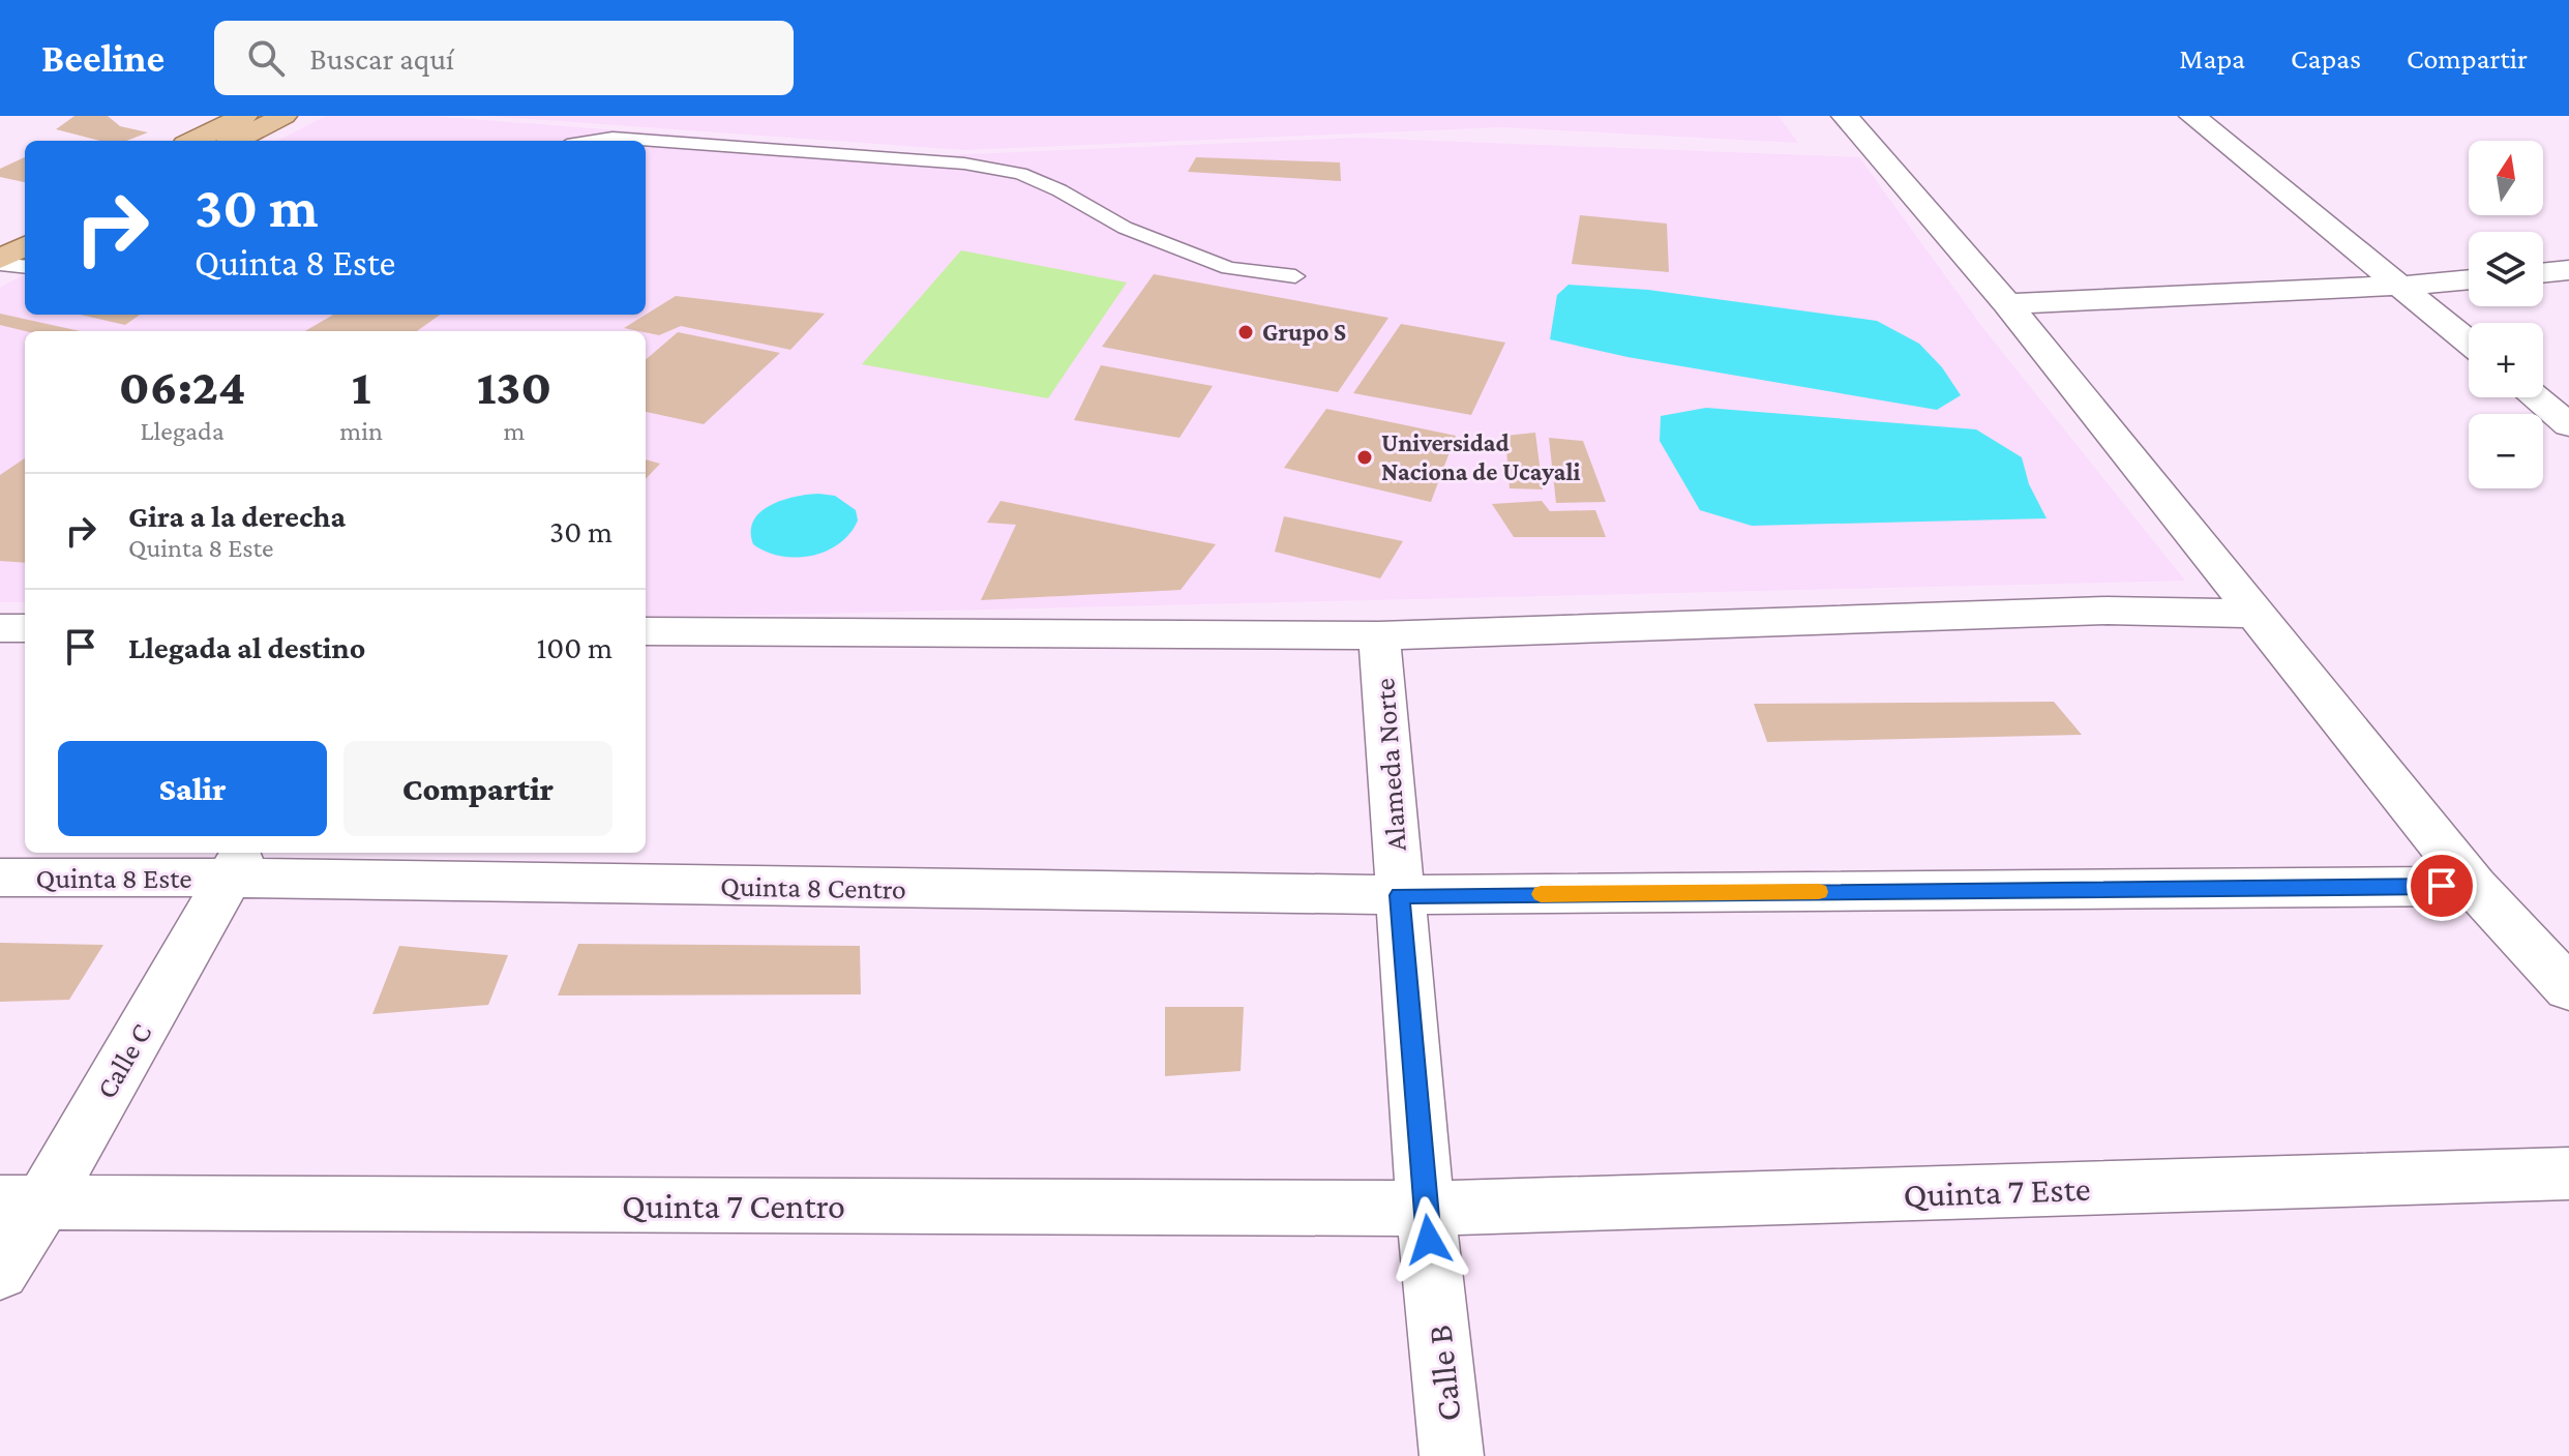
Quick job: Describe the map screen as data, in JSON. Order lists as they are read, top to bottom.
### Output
{
  "streets": {
    "street": [
      "Alameda Norte",
      "Quinta 8 Este",
      "Quinta 8 Centro",
      "Calle C",
      "Quinta 7 Este",
      "Quinta 7 Centro",
      "Calle B"
    ]
  },
  "crossings": [
    ["Alameda Norte", "Quinta 8 Centro"],
    ["Alameda Norte", "Calle B"],
    ["Quinta 8 Este", "Quinta 8 Centro"],
    ["Quinta 8 Este", "Calle C"],
    ["Quinta 8 Centro", "Calle C"],
    ["Quinta 8 Centro", "Calle B"],
    ["Calle C", "Quinta 7 Centro"],
    ["Quinta 7 Este", "Quinta 7 Centro"],
    ["Quinta 7 Este", "Calle B"],
    ["Quinta 7 Centro", "Calle B"]
  ],
  "places": ["Grupo S", "Universidad Naciona de Ucayali"],
  "north": "top",
  "page": {
    "header": "Beeline",
    "search": "Buscar aquí",
    "nav": ["Mapa", "Capas", "Compartir"],
    "map_buttons": ["+", "−"],
    "turn": ["30 m", "Quinta 8 Este"],
    "eta": [
      "06:24",
      "Llegada",
      "1",
      "min",
      "130",
      "m"
    ],
    "list": [
      {
        "name": "Gira a la derecha",
        "note": "Quinta 8 Este",
        "value": "30 m"
      },
      {
        "name": "Llegada al destino",
        "value": "100 m"
      }
    ],
    "buttons": ["Salir", "Compartir"]
  }
}
